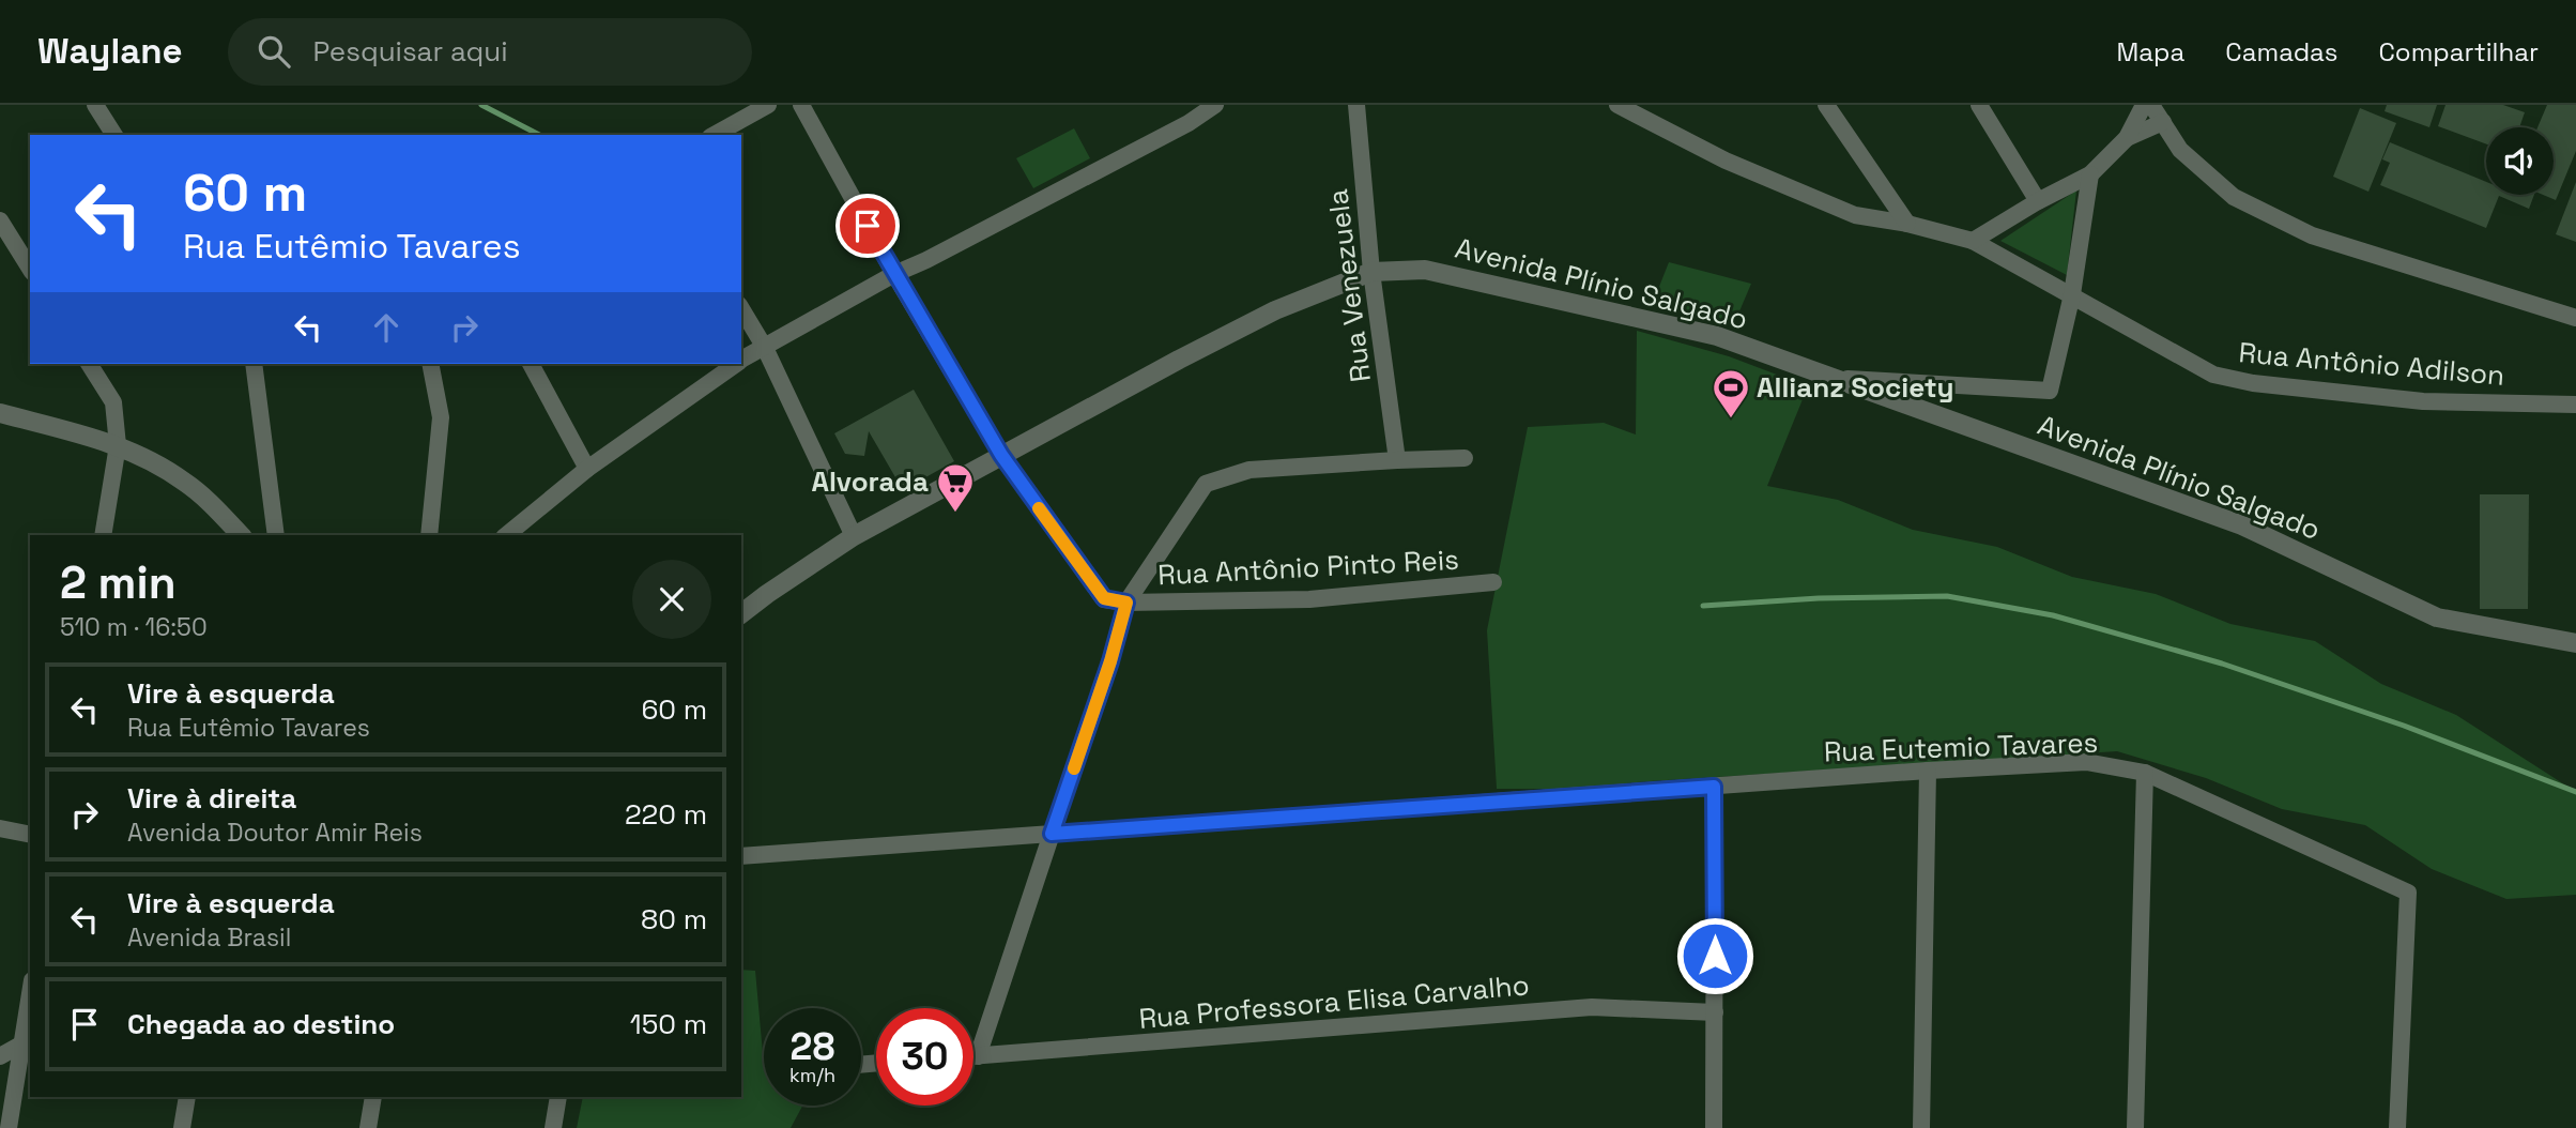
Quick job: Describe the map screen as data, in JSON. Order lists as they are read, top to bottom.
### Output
{
  "streets": {
    "street": [
      "Avenida Plínio Salgado",
      "Rua Venezuela",
      "Rua Antônio Adilson",
      "Rua Antônio Pinto Reis",
      "Rua Eutemio Tavares",
      "Rua Professora Elisa Carvalho"
    ]
  },
  "crossings": [
    ["Avenida Plínio Salgado", "Rua Venezuela"]
  ],
  "places": {
    "sports": ["Allianz Society"],
    "supermarket": ["Alvorada"]
  },
  "page": {
    "header": "Waylane",
    "search": "Pesquisar aqui",
    "nav": ["Mapa", "Camadas", "Compartilhar"],
    "turn": ["60 m", "Rua Eutêmio Tavares"],
    "heading": ["2 min", "510 m · 16:50"],
    "list": [
      {
        "name": "Vire à esquerda",
        "note": "Rua Eutêmio Tavares",
        "value": "60 m"
      },
      {
        "name": "Vire à direita",
        "note": "Avenida Doutor Amir Reis",
        "value": "220 m"
      },
      {
        "name": "Vire à esquerda",
        "note": "Avenida Brasil",
        "value": "80 m"
      },
      {
        "name": "Chegada ao destino",
        "value": "150 m"
      }
    ],
    "speed": "28 km/h",
    "limit": "30"
  }
}
